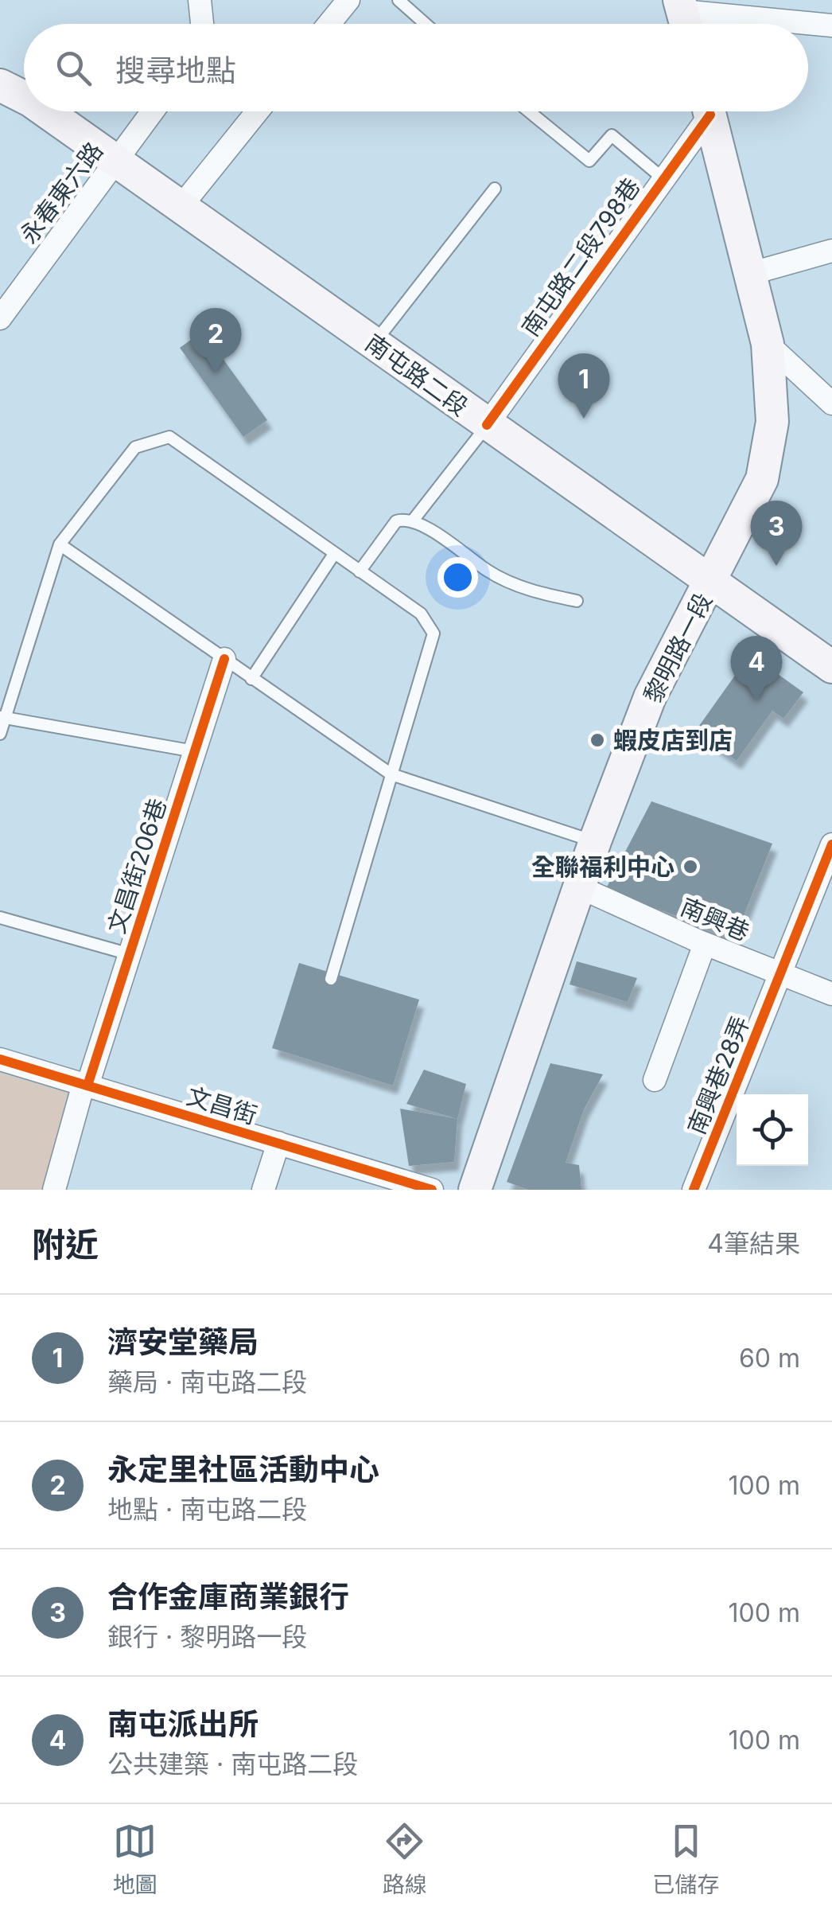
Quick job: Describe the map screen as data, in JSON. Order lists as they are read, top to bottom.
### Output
{
  "streets": {
    "main road": ["南屯路二段", "黎明路一段"],
    "street": [
      "永春東六路",
      "南屯路二段798巷",
      "文昌街206巷",
      "南興巷",
      "南興巷28弄",
      "文昌街"
    ]
  },
  "crossings": [
    ["永春東六路", "南屯路二段"],
    ["南屯路二段798巷", "南屯路二段"],
    ["南屯路二段", "黎明路一段"],
    ["黎明路一段", "南興巷"],
    ["文昌街206巷", "文昌街"],
    ["南興巷", "南興巷28弄"]
  ],
  "places": ["蝦皮店到店", "全聯福利中心"],
  "page": {
    "search": "搜尋地點",
    "pins": [
      "2",
      "1",
      "3",
      "4"
    ],
    "heading": ["附近", "4筆結果"],
    "list": [
      {
        "mark": "1",
        "name": "濟安堂藥局",
        "note": "藥局 · 南屯路二段",
        "value": "60 m"
      },
      {
        "mark": "2",
        "name": "永定里社區活動中心",
        "note": "地點 · 南屯路二段",
        "value": "100 m"
      },
      {
        "mark": "3",
        "name": "合作金庫商業銀行",
        "note": "銀行 · 黎明路一段",
        "value": "100 m"
      },
      {
        "mark": "4",
        "name": "南屯派出所",
        "note": "公共建築 · 南屯路二段",
        "value": "100 m"
      }
    ],
    "nav": ["地圖", "路線", "已儲存"]
  }
}
